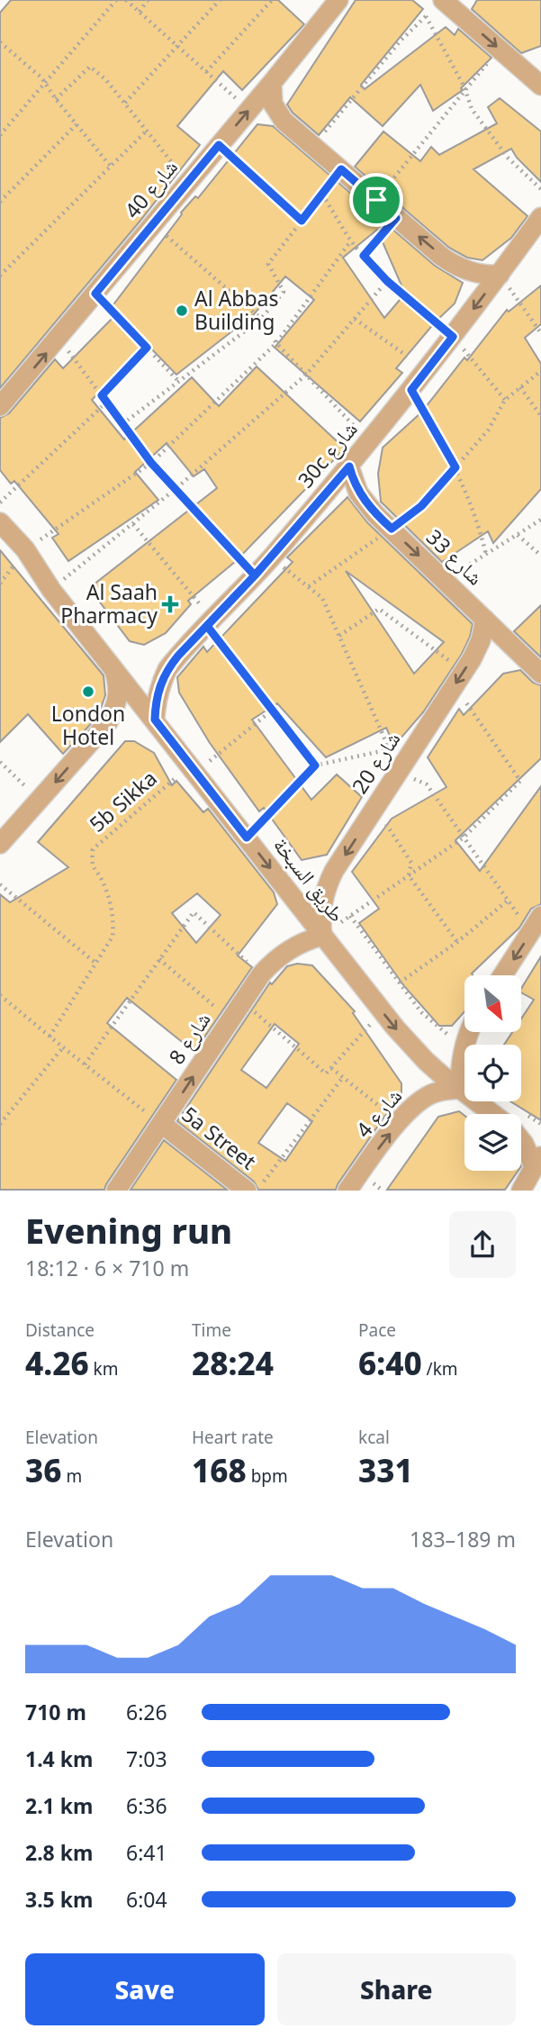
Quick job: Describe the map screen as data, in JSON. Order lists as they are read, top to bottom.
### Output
{
  "streets": {
    "street": [
      "شارع 40",
      "30c شارع",
      "شارع 33",
      "شارع 20",
      "طريق السبخة",
      "شارع 8",
      "شارع 4",
      "5a Street"
    ],
    "path": ["5b Sikka"]
  },
  "crossings": [
    ["30c شارع", "شارع 33"],
    ["30c شارع", "طريق السبخة"],
    ["شارع 33", "شارع 20"],
    ["شارع 20", "طريق السبخة"],
    ["شارع 20", "شارع 8"],
    ["5b Sikka", "طريق السبخة"],
    ["طريق السبخة", "شارع 8"],
    ["طريق السبخة", "شارع 4"],
    ["شارع 8", "5a Street"]
  ],
  "one_way": [
    "شارع 20",
    "طريق السبخة",
    "شارع 8",
    "شارع 4"
  ],
  "places": {
    "other": ["Al Abbas Building", "London Hotel"],
    "health": ["Al Saah Pharmacy"]
  },
  "north": "bottom right",
  "page": {
    "heading": ["Evening run", "18:12 · 6 × 710 m"],
    "stats": [
      ["Distance", "4.26 km"],
      ["Time", "28:24"],
      ["Pace", "6:40 /km"],
      ["Elevation", "36 m"],
      ["Heart rate", "168 bpm"],
      ["kcal", "331"]
    ],
    "chart": ["Elevation", "183–189 m"],
    "list": [
      {
        "name": "710 m",
        "note": "6:26"
      },
      {
        "name": "1.4 km",
        "note": "7:03"
      },
      {
        "name": "2.1 km",
        "note": "6:36"
      },
      {
        "name": "2.8 km",
        "note": "6:41"
      },
      {
        "name": "3.5 km",
        "note": "6:04"
      }
    ],
    "buttons": ["Save", "Share"]
  }
}
